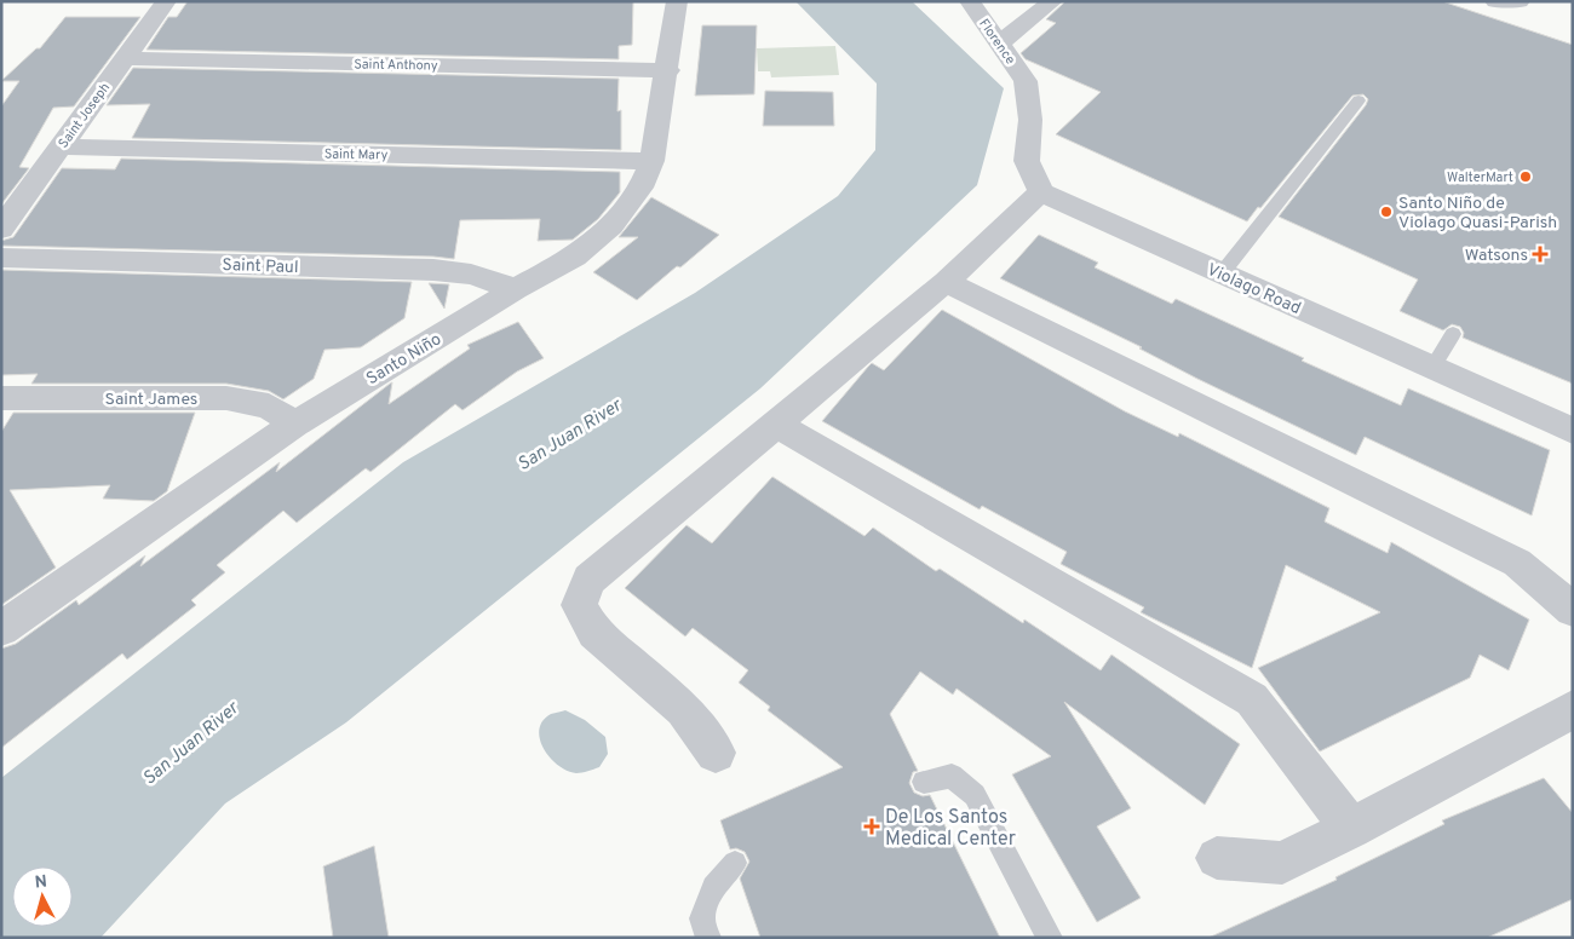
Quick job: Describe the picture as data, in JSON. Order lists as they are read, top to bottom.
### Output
{
  "streets": {
    "street": [
      "Florence",
      "Saint Anthony",
      "Saint Joseph",
      "Saint Mary",
      "Saint Paul",
      "Violago Road",
      "Santo Niño",
      "Saint James"
    ]
  },
  "crossings": [
    ["Florence", "Violago Road"],
    ["Saint Anthony", "Saint Joseph"],
    ["Saint Anthony", "Santo Niño"],
    ["Saint Joseph", "Saint Mary"],
    ["Saint Mary", "Santo Niño"],
    ["Saint Paul", "Santo Niño"],
    ["Santo Niño", "Saint James"]
  ],
  "water": ["San Juan River"],
  "places": {
    "other": ["WalterMart", "Santo Niño de Violago Quasi-Parish"],
    "health": ["Watsons", "De Los Santos Medical Center"]
  },
  "north": "top"
}
